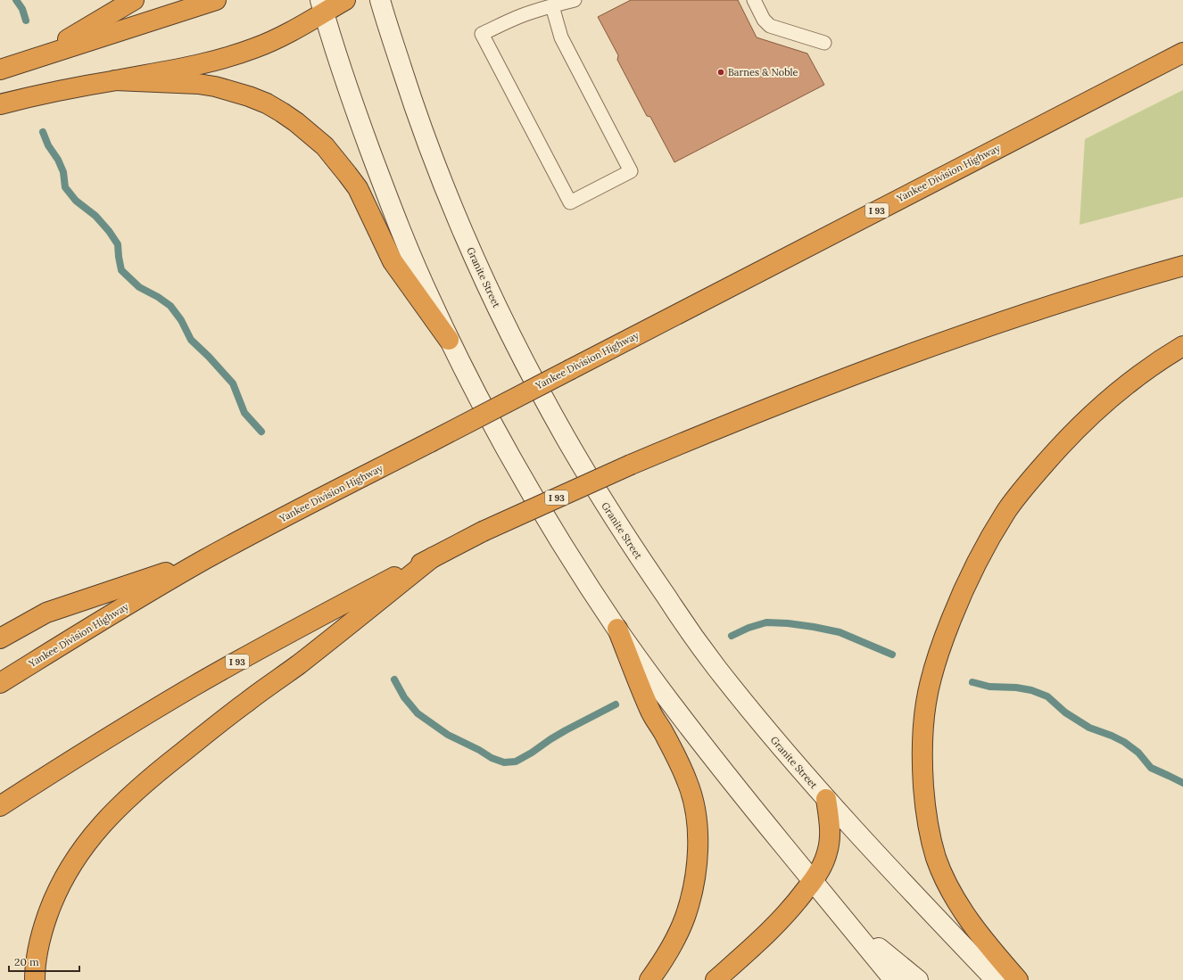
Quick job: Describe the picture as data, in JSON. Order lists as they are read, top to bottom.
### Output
{
  "streets": {
    "highway": ["Yankee Division Highway", "I 93"],
    "main road": ["Granite Street"]
  },
  "places": ["Barnes & Noble"],
  "scale_bar": "20 m"
}
